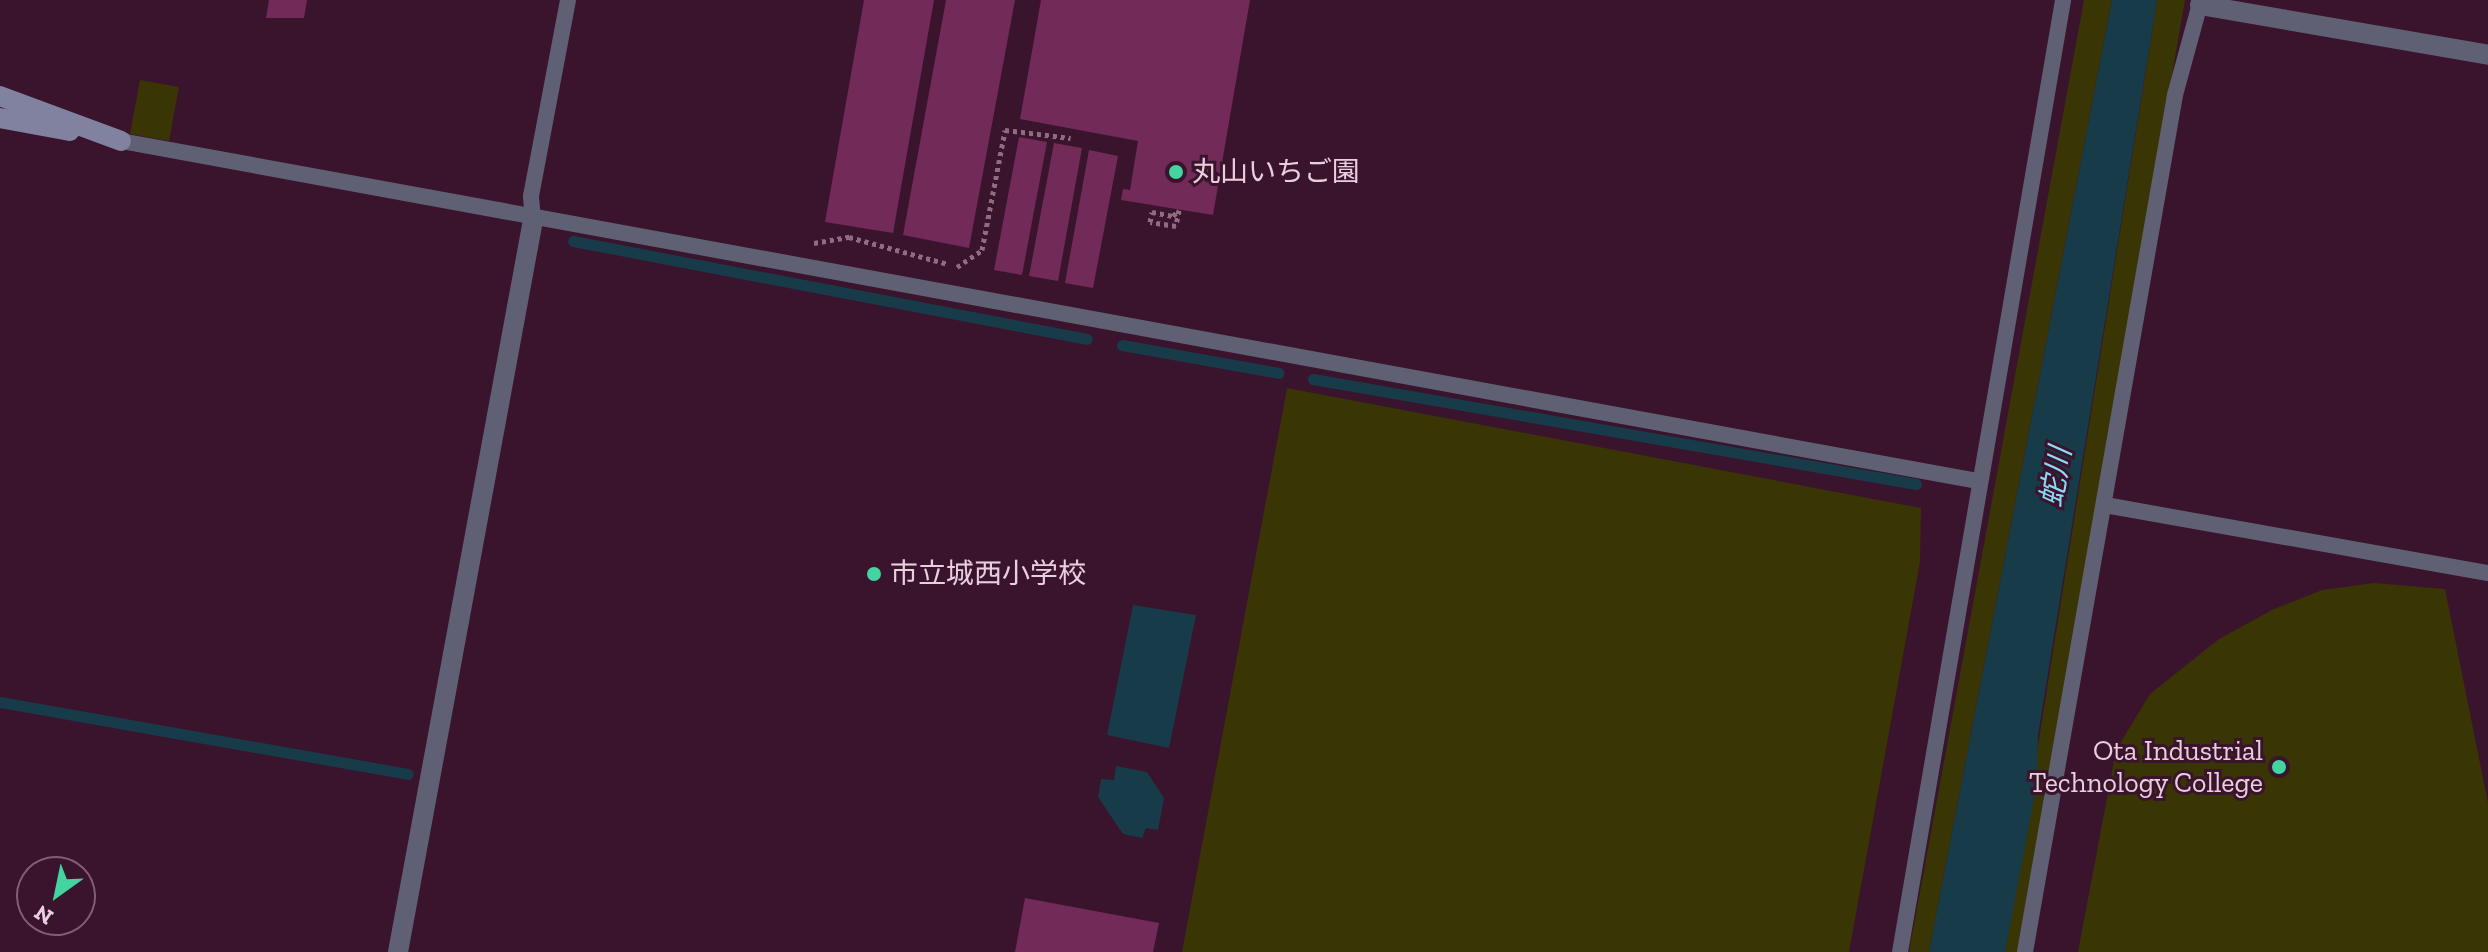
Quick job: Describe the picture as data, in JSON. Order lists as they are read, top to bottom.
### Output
{
  "water": ["蛇川"],
  "places": ["丸山いちご園", "市立城西小学校", "Ota Industrial Technology College"],
  "north": "bottom left"
}
